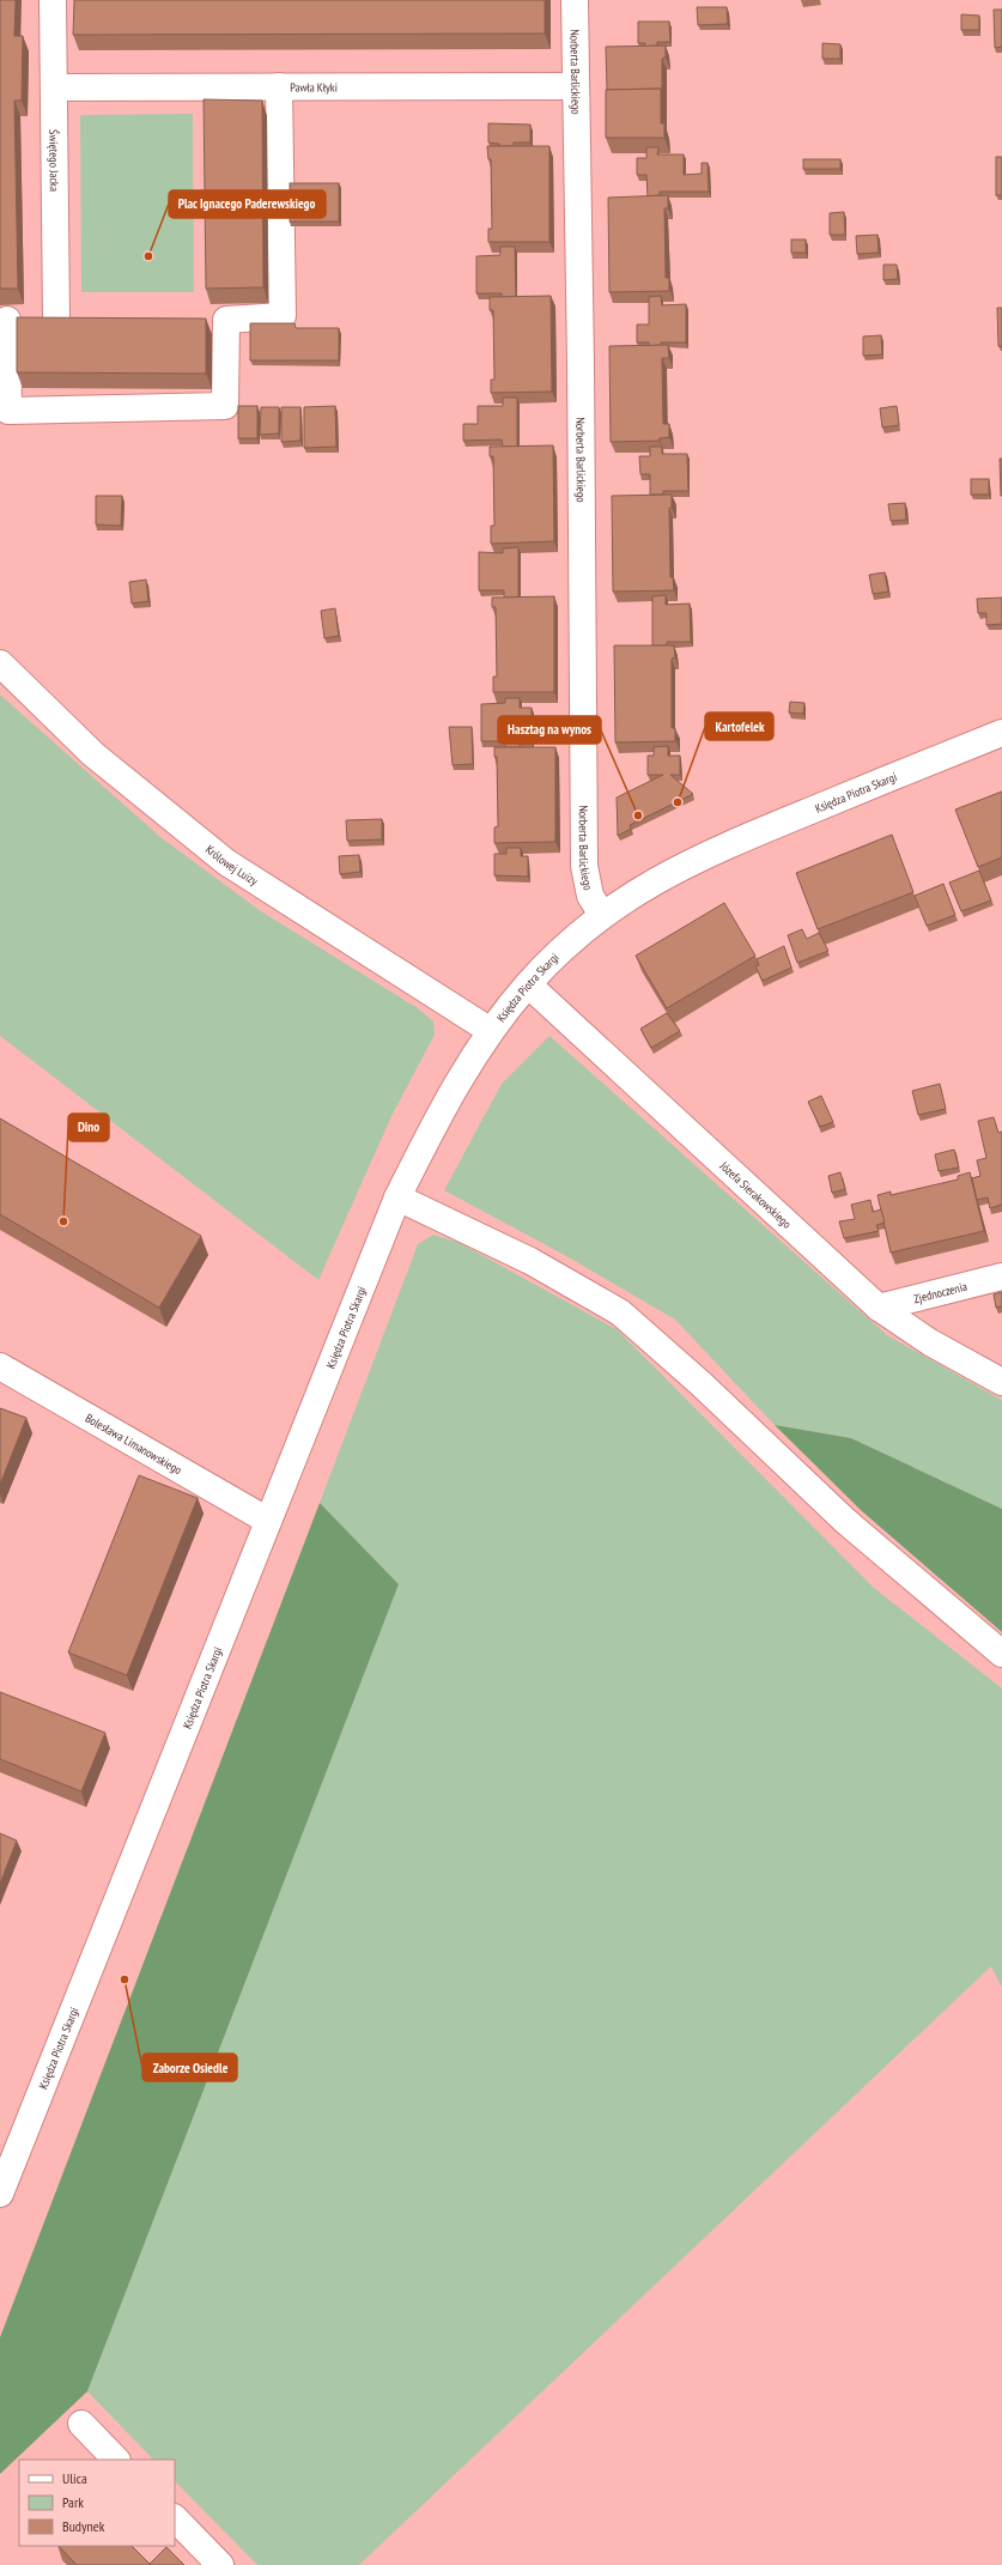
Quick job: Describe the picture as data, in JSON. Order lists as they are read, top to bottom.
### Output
{
  "streets": {
    "street": [
      "Norberta Barlickiego",
      "Pawła Kłyki",
      "Świętego Jacka",
      "Księdza Piotra Skargi",
      "Królowej Luizy",
      "Józefa Sierakowskiego",
      "Zjednoczenia",
      "Bolesława Limanowskiego"
    ]
  },
  "crossings": [
    ["Norberta Barlickiego", "Pawła Kłyki"],
    ["Norberta Barlickiego", "Księdza Piotra Skargi"],
    ["Pawła Kłyki", "Świętego Jacka"],
    ["Księdza Piotra Skargi", "Królowej Luizy"],
    ["Księdza Piotra Skargi", "Józefa Sierakowskiego"],
    ["Księdza Piotra Skargi", "Bolesława Limanowskiego"],
    ["Józefa Sierakowskiego", "Zjednoczenia"]
  ],
  "places": [
    "Plac Ignacego Paderewskiego",
    "Kartofelek",
    "Hasztag na wynos",
    "Dino",
    "Zaborze Osiedle"
  ],
  "legend": ["Ulica", "Park", "Budynek"]
}
